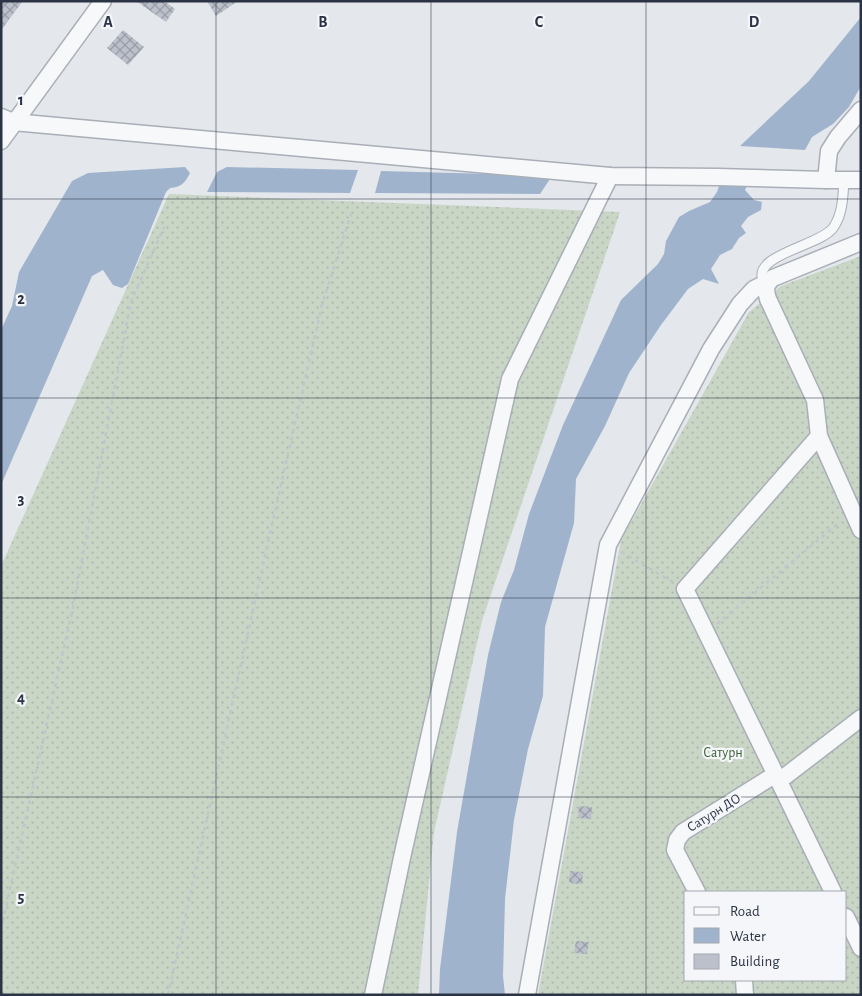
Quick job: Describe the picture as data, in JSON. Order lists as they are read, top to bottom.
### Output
{
  "streets": {
    "street": ["Сатурн ДО"]
  },
  "parks": ["Сатурн"],
  "legend": ["Road", "Water", "Building"],
  "grid": {
    "columns": [
      "A",
      "B",
      "C",
      "D"
    ],
    "rows": [
      "1",
      "2",
      "3",
      "4",
      "5"
    ]
  }
}
